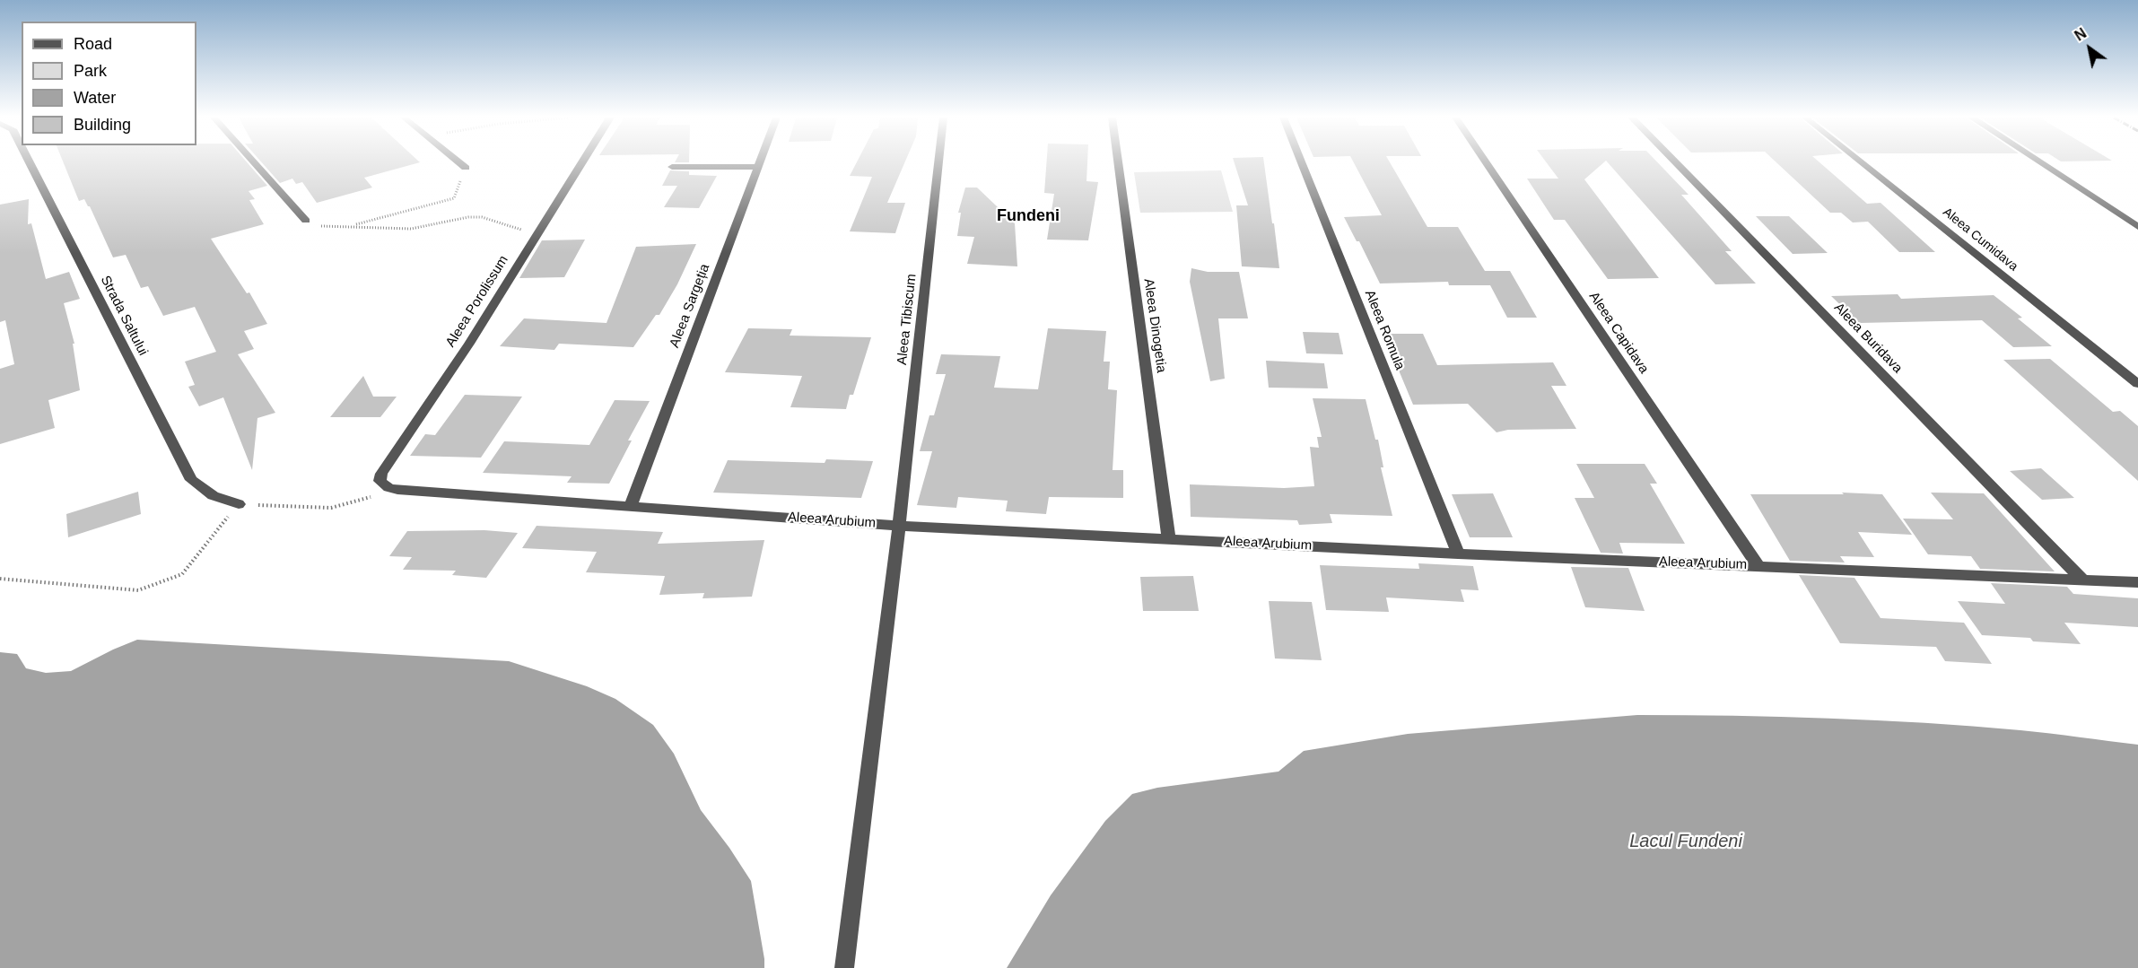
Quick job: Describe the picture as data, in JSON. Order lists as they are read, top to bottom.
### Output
{
  "streets": {
    "street": [
      "Aleea Cumidava",
      "Aleea Porolissum",
      "Aleea Sargeția",
      "Strada Saltului",
      "Aleea Tibiscum",
      "Aleea Dinogetia",
      "Aleea Romula",
      "Aleea Capidava",
      "Aleea Buridava",
      "Aleea Arubium"
    ]
  },
  "crossings": [
    ["Aleea Porolissum", "Aleea Arubium"],
    ["Aleea Sargeția", "Aleea Arubium"],
    ["Aleea Tibiscum", "Aleea Arubium"],
    ["Aleea Dinogetia", "Aleea Arubium"],
    ["Aleea Romula", "Aleea Arubium"],
    ["Aleea Capidava", "Aleea Arubium"],
    ["Aleea Buridava", "Aleea Arubium"]
  ],
  "districts": ["Fundeni"],
  "water": ["Lacul Fundeni"],
  "legend": [
    "Road",
    "Park",
    "Water",
    "Building"
  ],
  "north": "top left"
}
